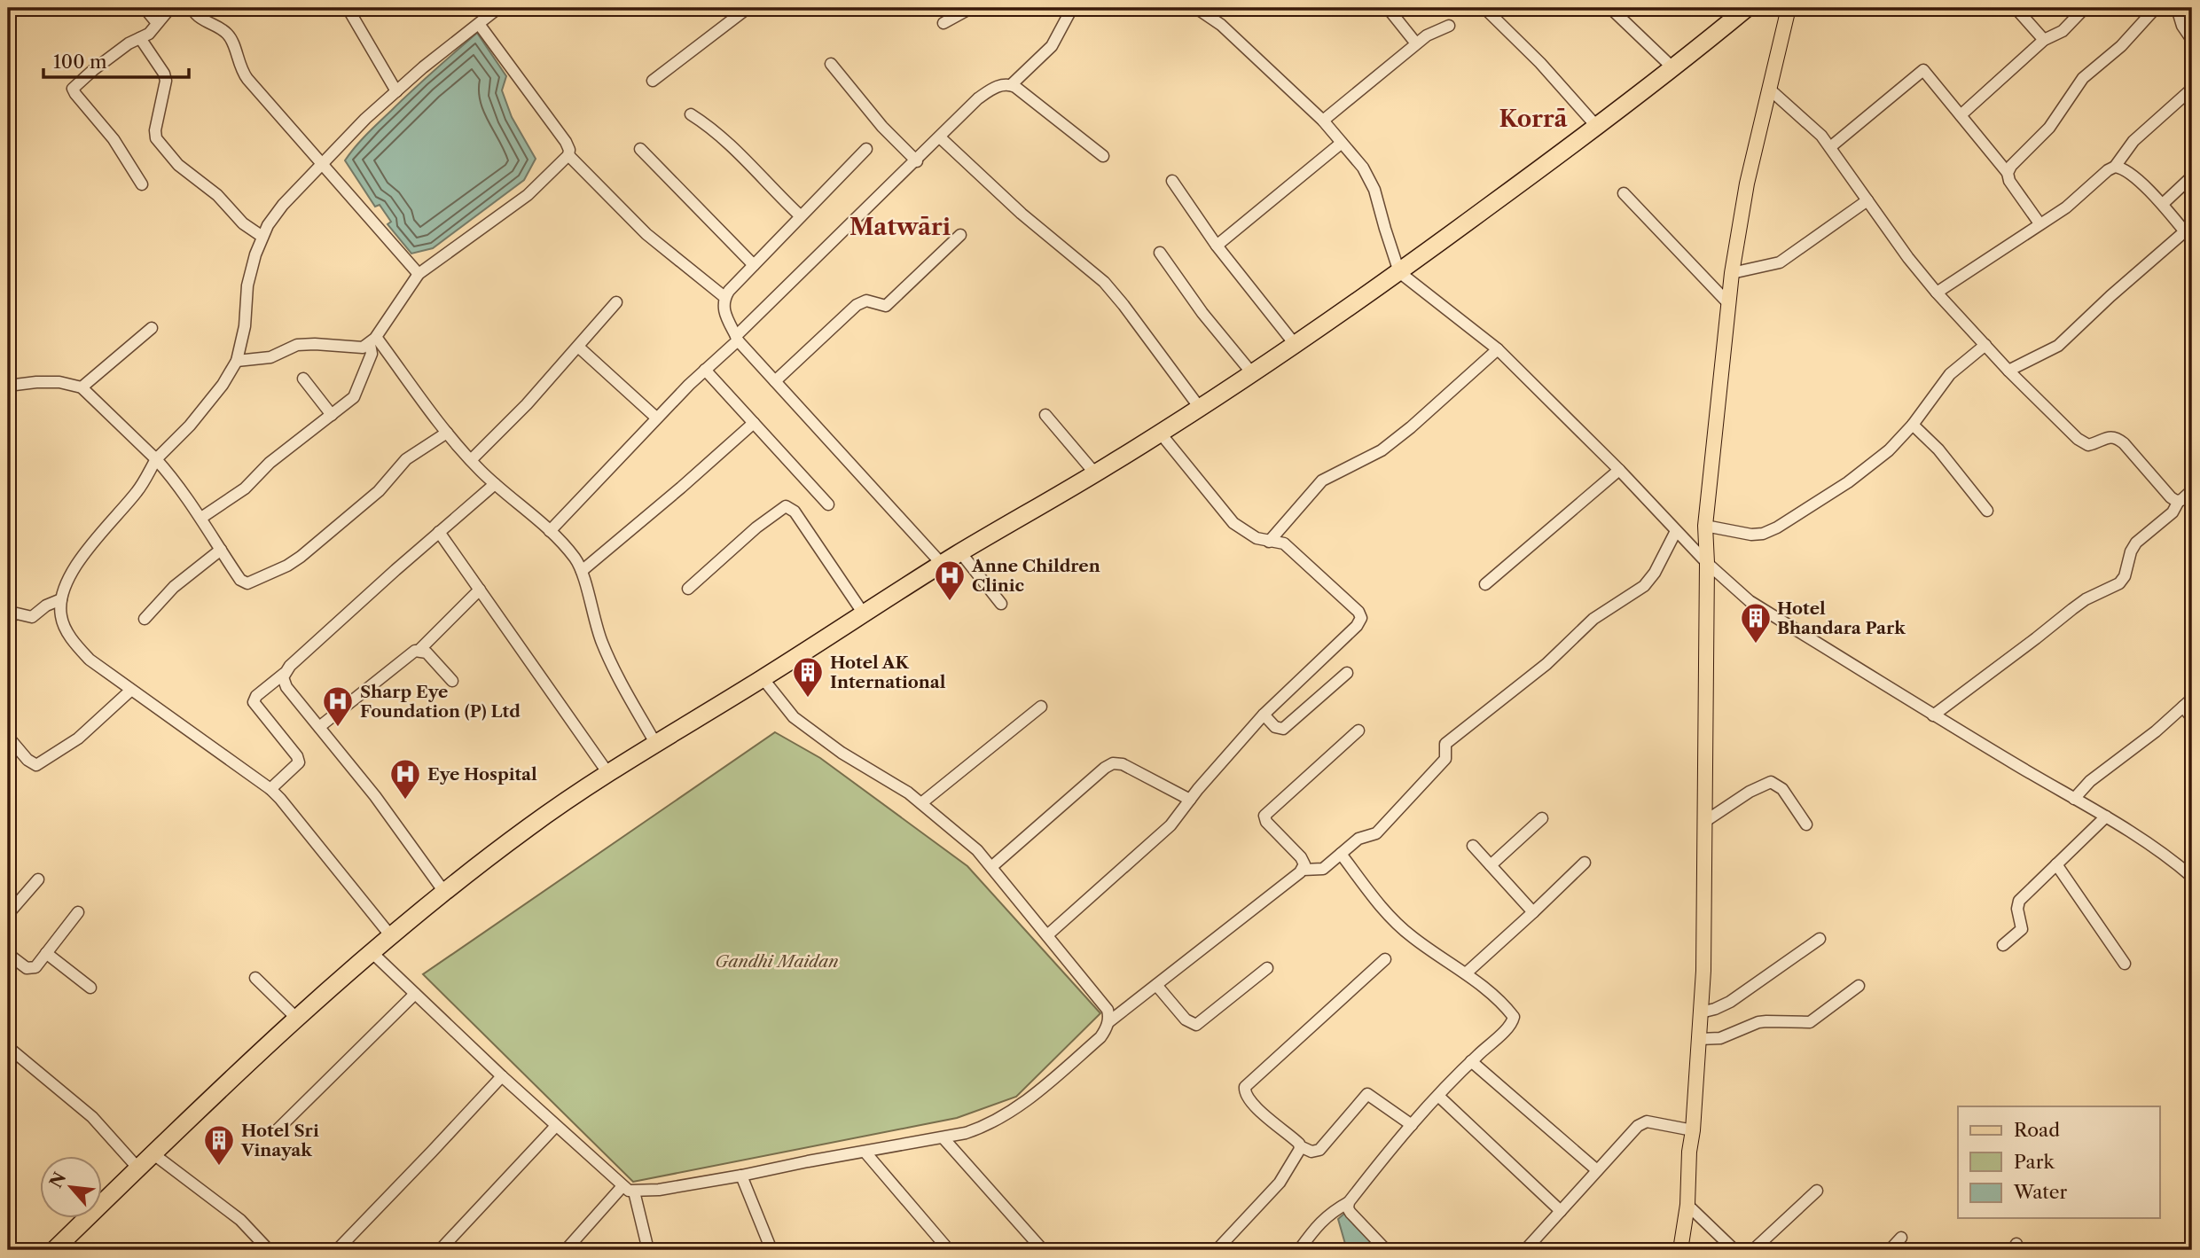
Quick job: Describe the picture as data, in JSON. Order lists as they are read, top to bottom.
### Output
{
  "districts": ["Korrā", "Matwāri"],
  "parks": ["Gandhi Maidan"],
  "places": {
    "hospital": ["Anne Children Clinic", "Sharp Eye Foundation (P) Ltd", "Eye Hospital"],
    "building": ["Hotel Bhandara Park", "Hotel AK International", "Hotel Sri Vinayak"]
  },
  "legend": ["Road", "Park", "Water"],
  "scale_bar": "100 m",
  "north": "top left"
}
